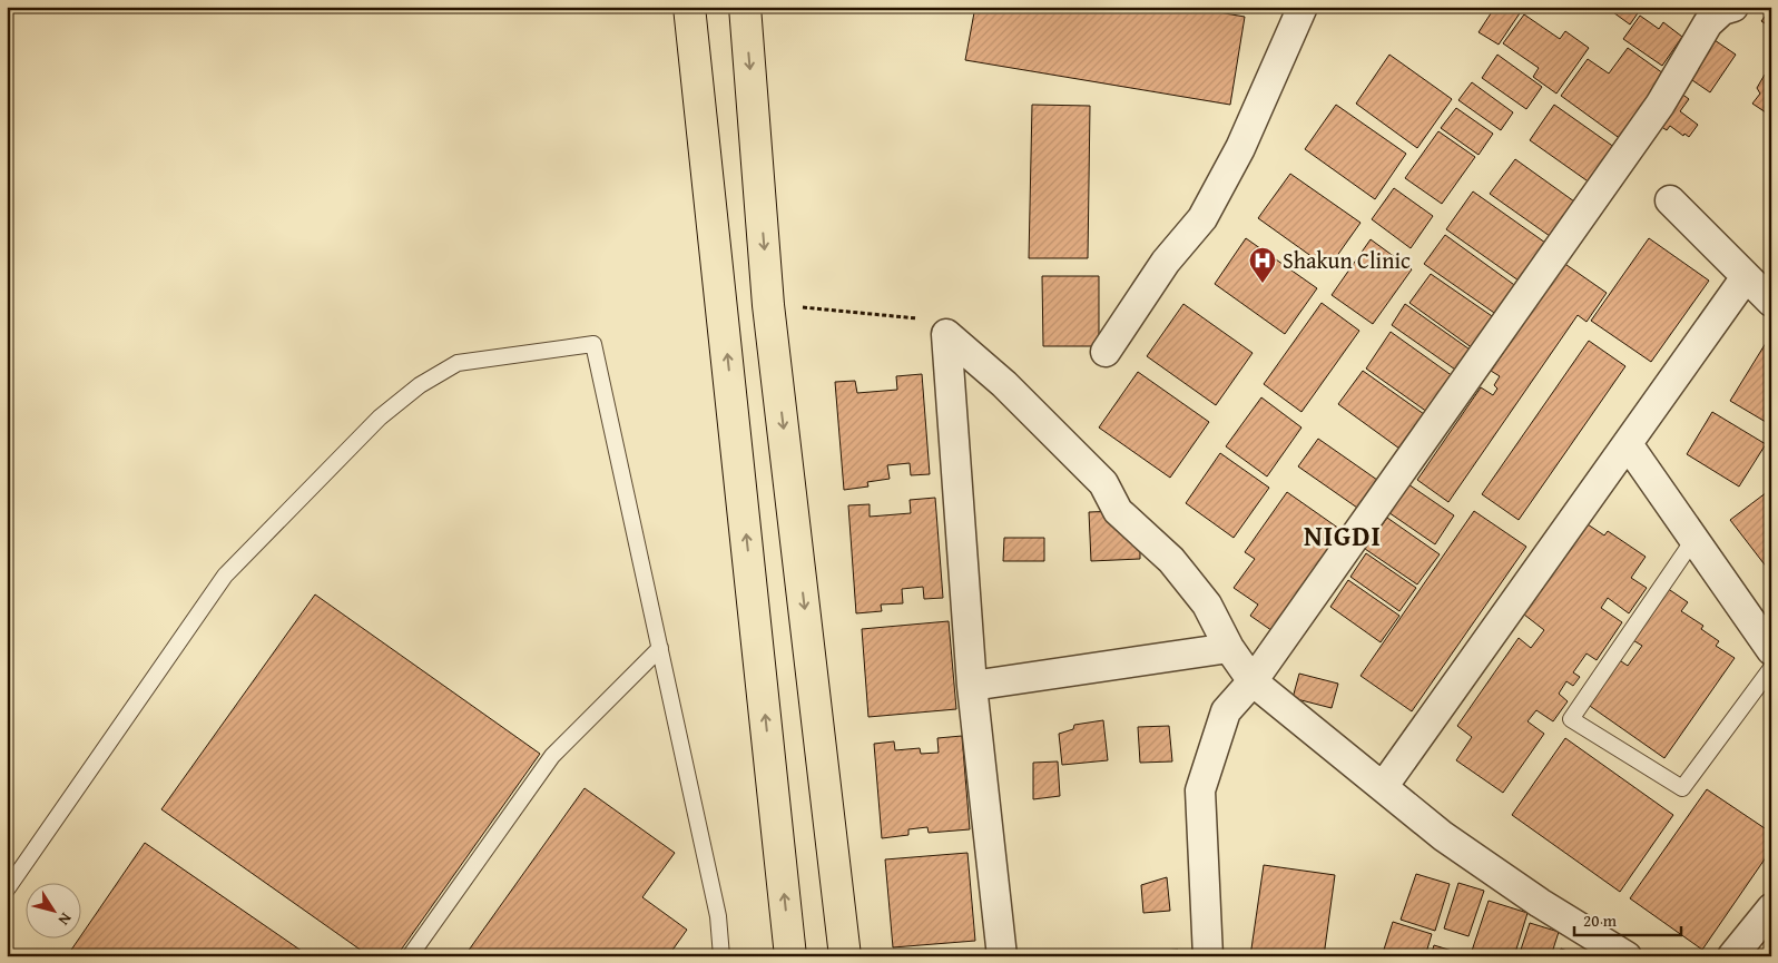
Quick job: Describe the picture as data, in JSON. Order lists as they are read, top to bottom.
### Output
{
  "districts": ["NIGDI"],
  "places": {
    "hospital": ["Shakun Clinic"]
  },
  "scale_bar": "20 m",
  "north": "bottom right"
}
